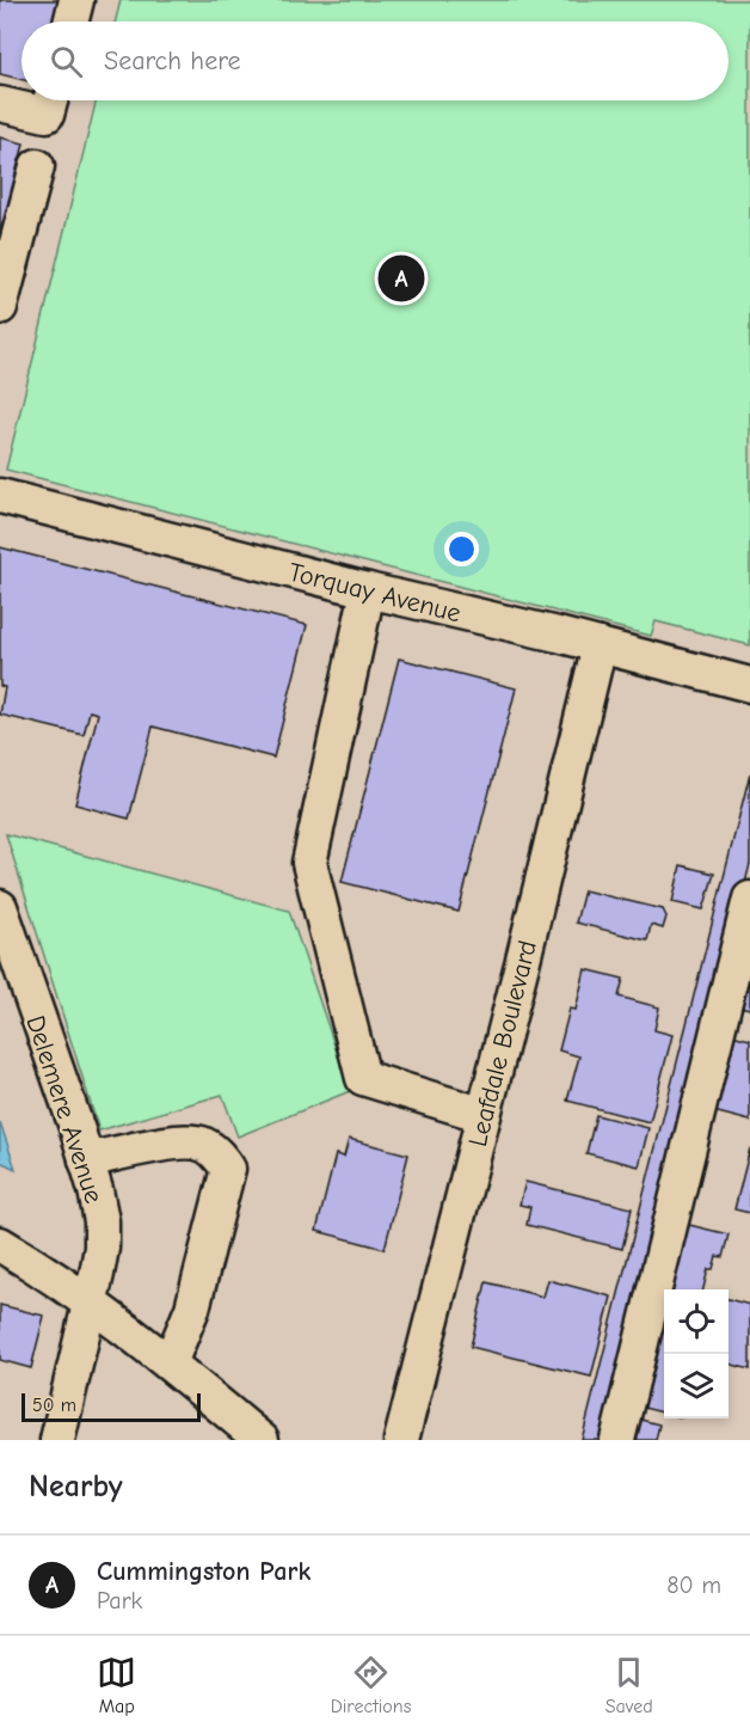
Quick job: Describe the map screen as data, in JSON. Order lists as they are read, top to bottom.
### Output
{
  "streets": {
    "street": ["Torquay Avenue", "Leafdale Boulevard", "Delemere Avenue"]
  },
  "crossings": [
    ["Torquay Avenue", "Leafdale Boulevard"]
  ],
  "scale_bar": "50 m",
  "page": {
    "search": "Search here",
    "pins": "A",
    "scale": "50 m",
    "heading": "Nearby",
    "list": [
      {
        "mark": "A",
        "name": "Cummingston Park",
        "note": "Park",
        "value": "80 m"
      }
    ],
    "nav": ["Map", "Directions", "Saved"]
  }
}
